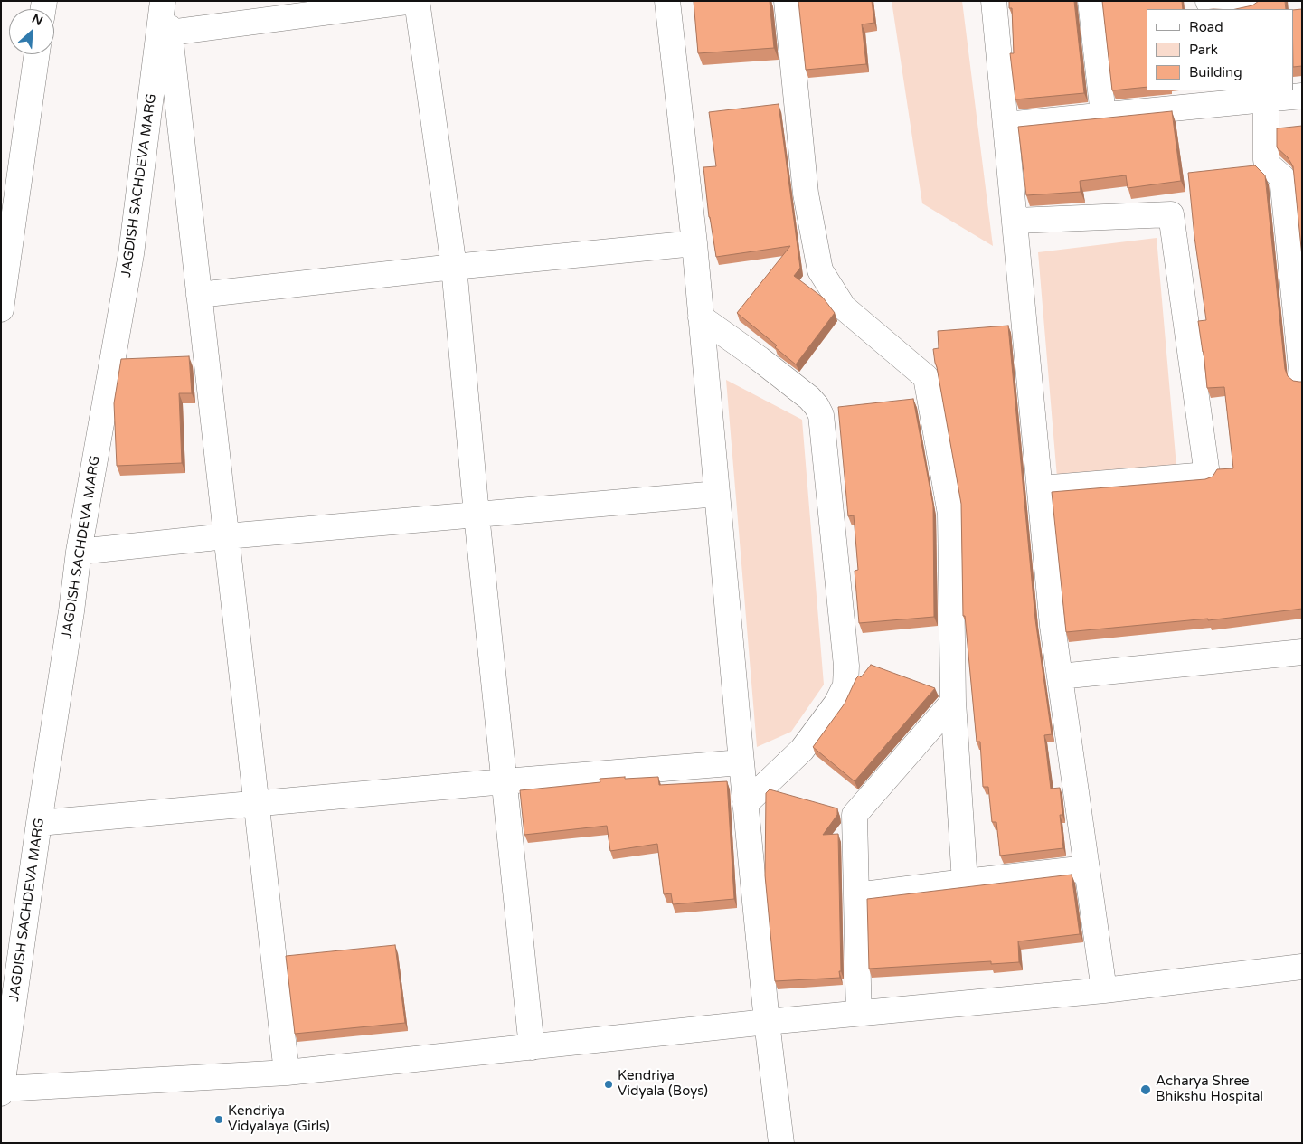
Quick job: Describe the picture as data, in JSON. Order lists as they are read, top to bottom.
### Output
{
  "streets": {
    "street": ["JAGDISH SACHDEVA MARG"]
  },
  "places": ["Kendriya Vidyala (Boys)", "Acharya Shree Bhikshu Hospital", "Kendriya Vidyalaya (Girls)"],
  "legend": ["Road", "Park", "Building"],
  "north": "top right"
}
